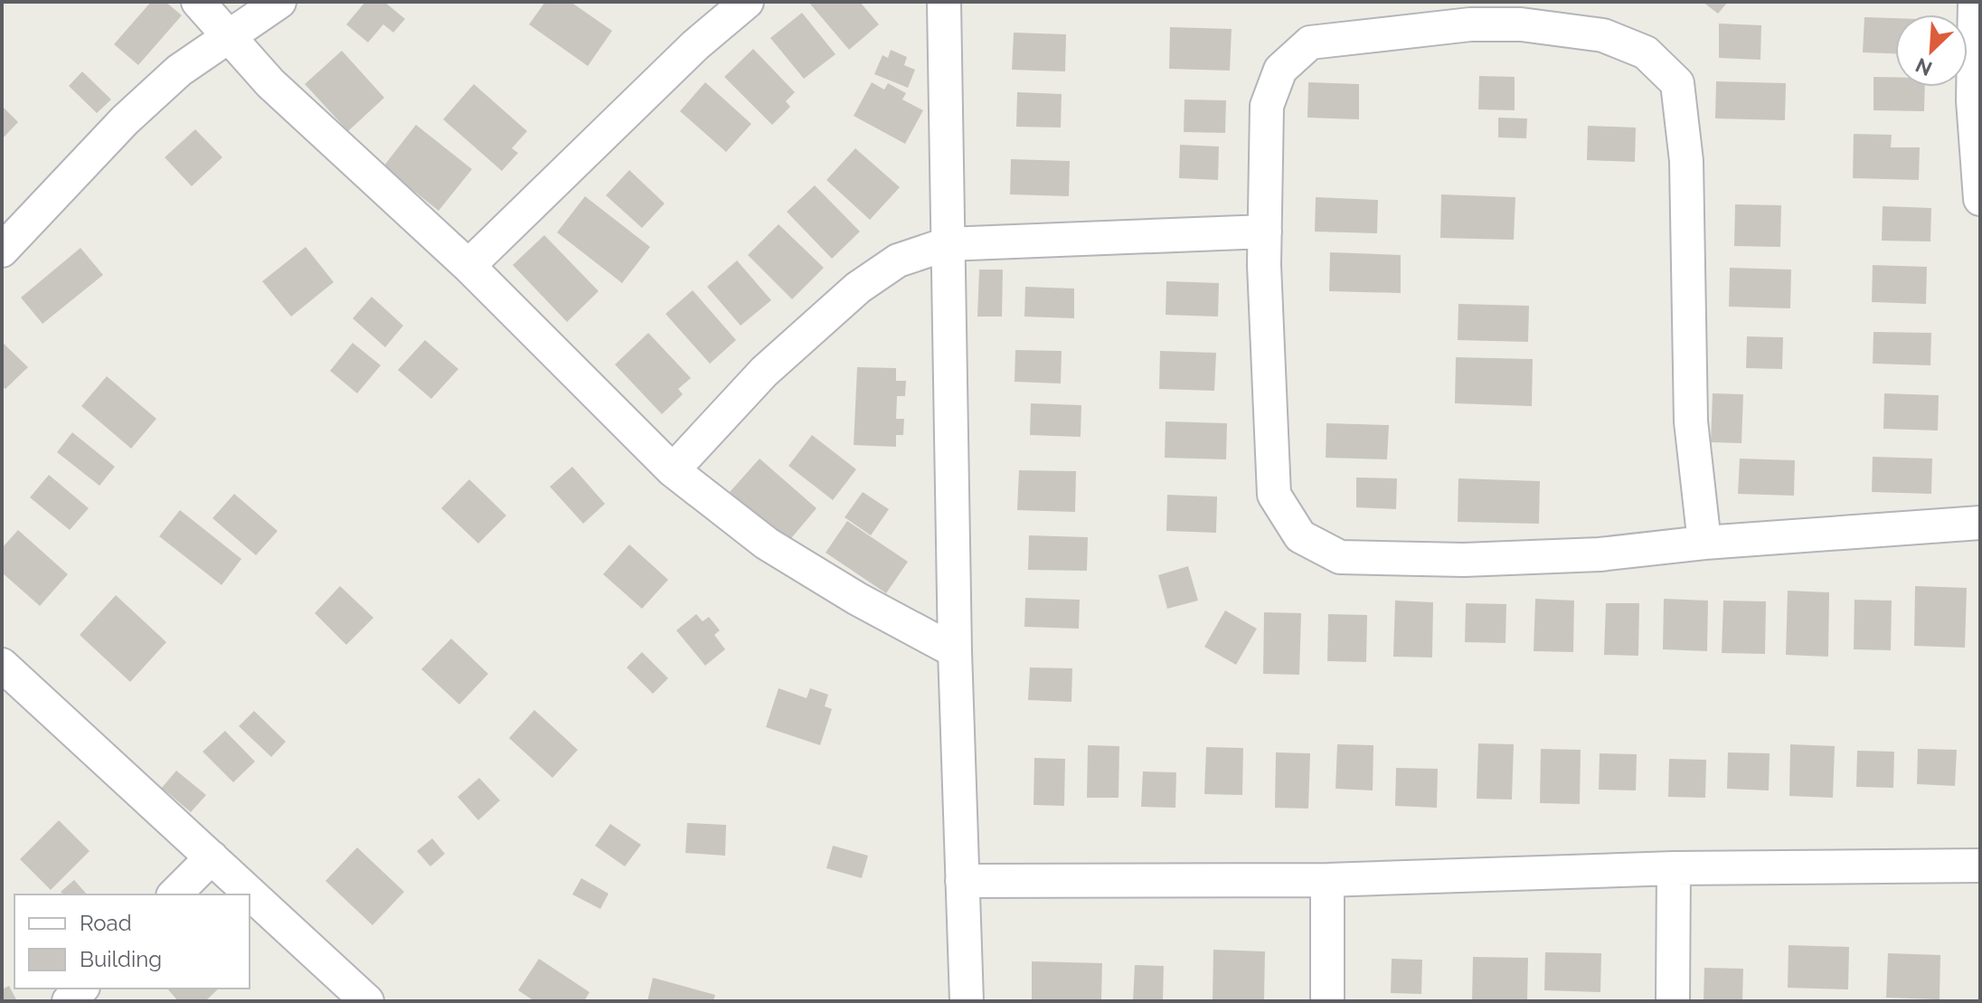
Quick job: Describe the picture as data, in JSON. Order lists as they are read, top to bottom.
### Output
{
  "legend": ["Road", "Building"],
  "north": "bottom left"
}
